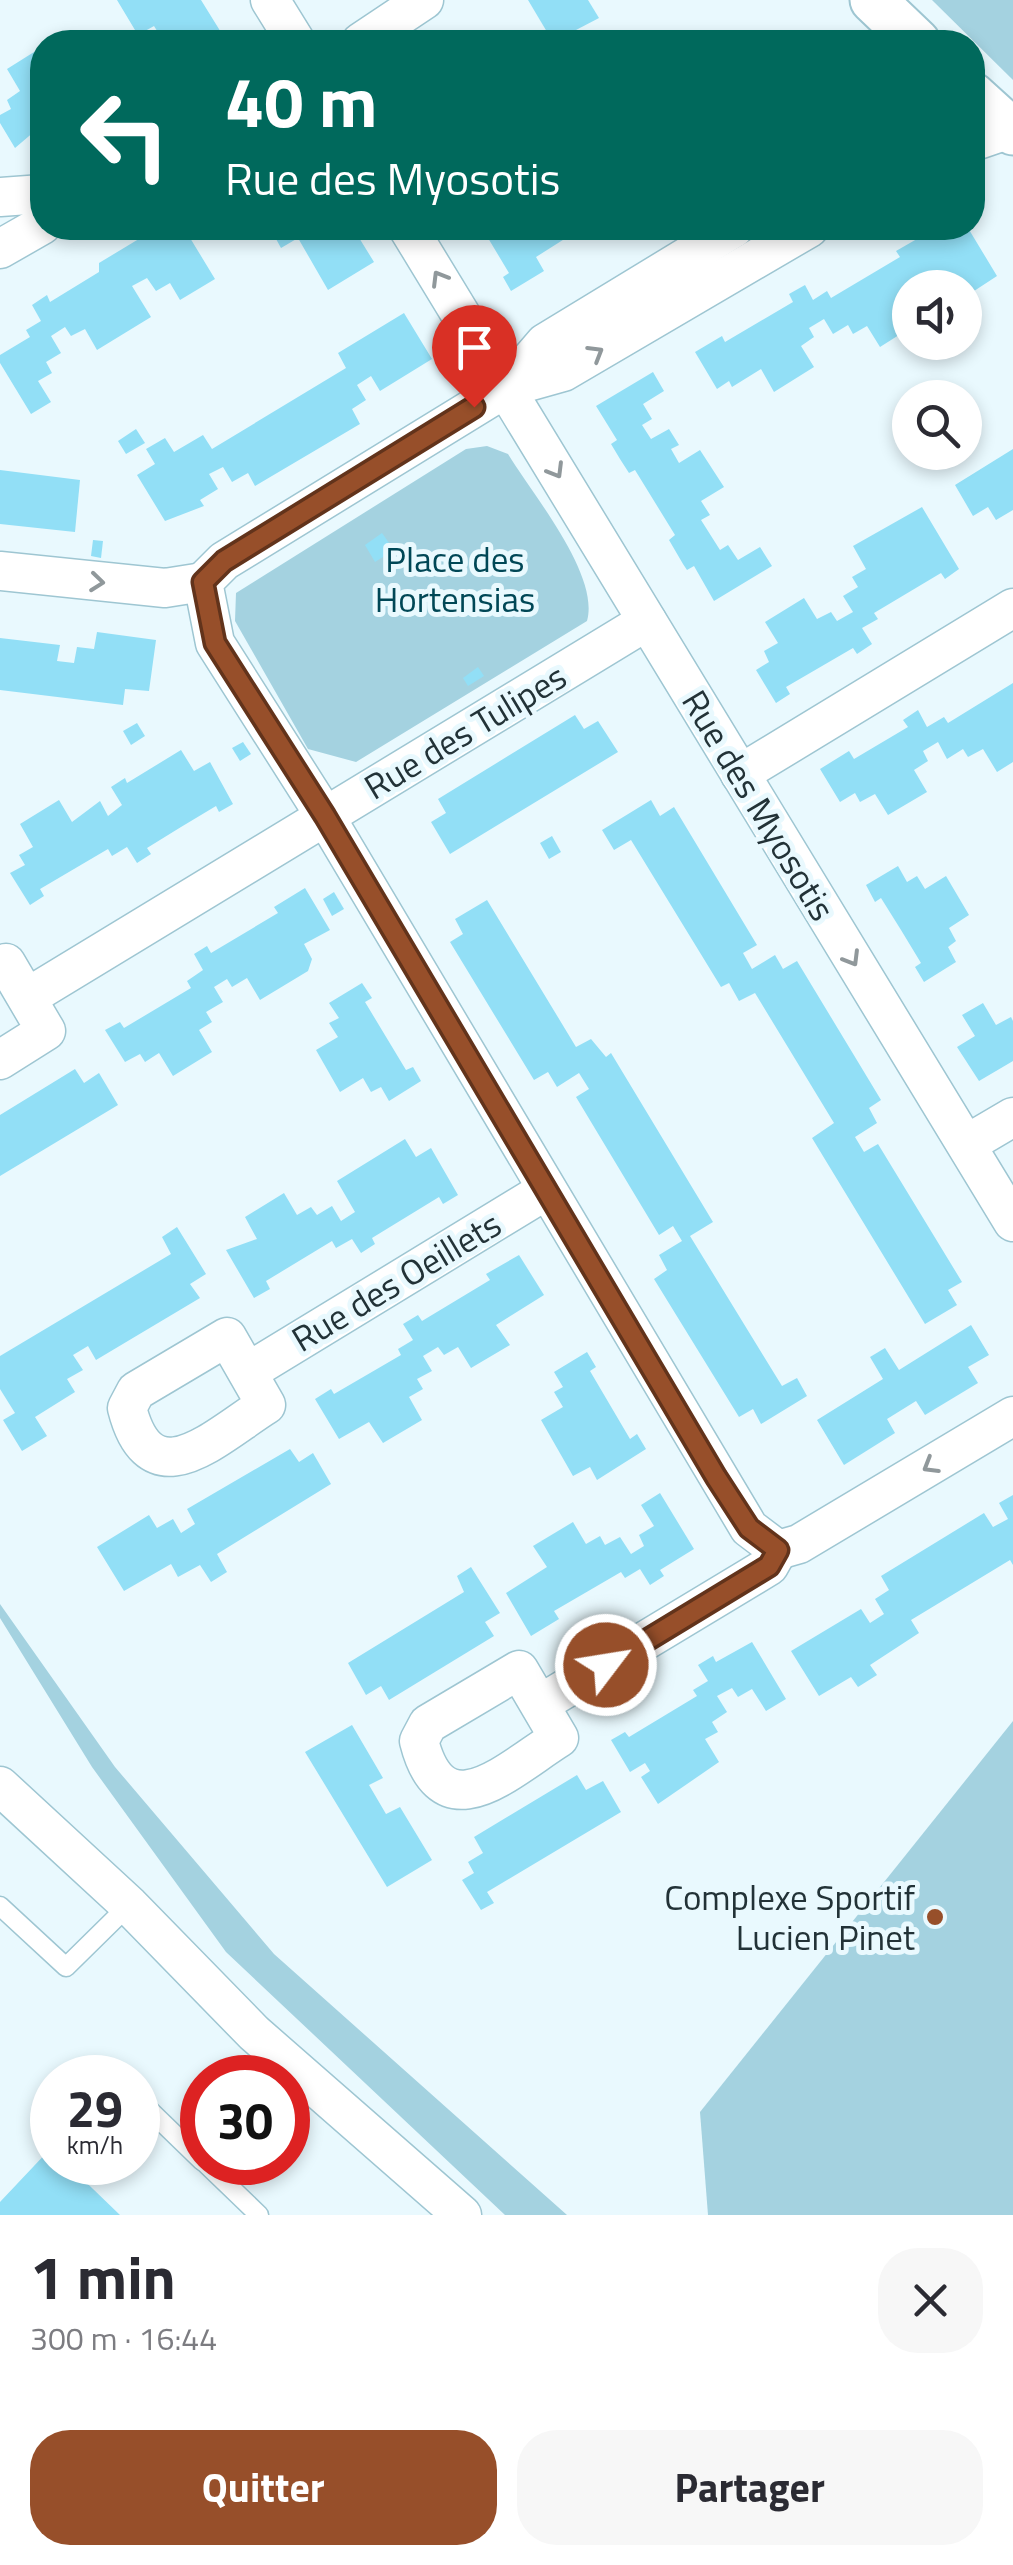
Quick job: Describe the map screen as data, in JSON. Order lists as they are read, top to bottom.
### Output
{
  "streets": {
    "street": ["Rue des Tulipes", "Rue des Myosotis", "Rue des Oeillets"]
  },
  "crossings": [
    ["Rue des Tulipes", "Rue des Myosotis"]
  ],
  "parks": ["Place des Hortensias"],
  "places": ["Complexe Sportif Lucien Pinet"],
  "page": {
    "turn": ["40 m", "Rue des Myosotis"],
    "speed": "29 km/h",
    "limit": "30",
    "heading": ["1 min", "300 m · 16:44"],
    "buttons": ["Quitter", "Partager"]
  }
}
